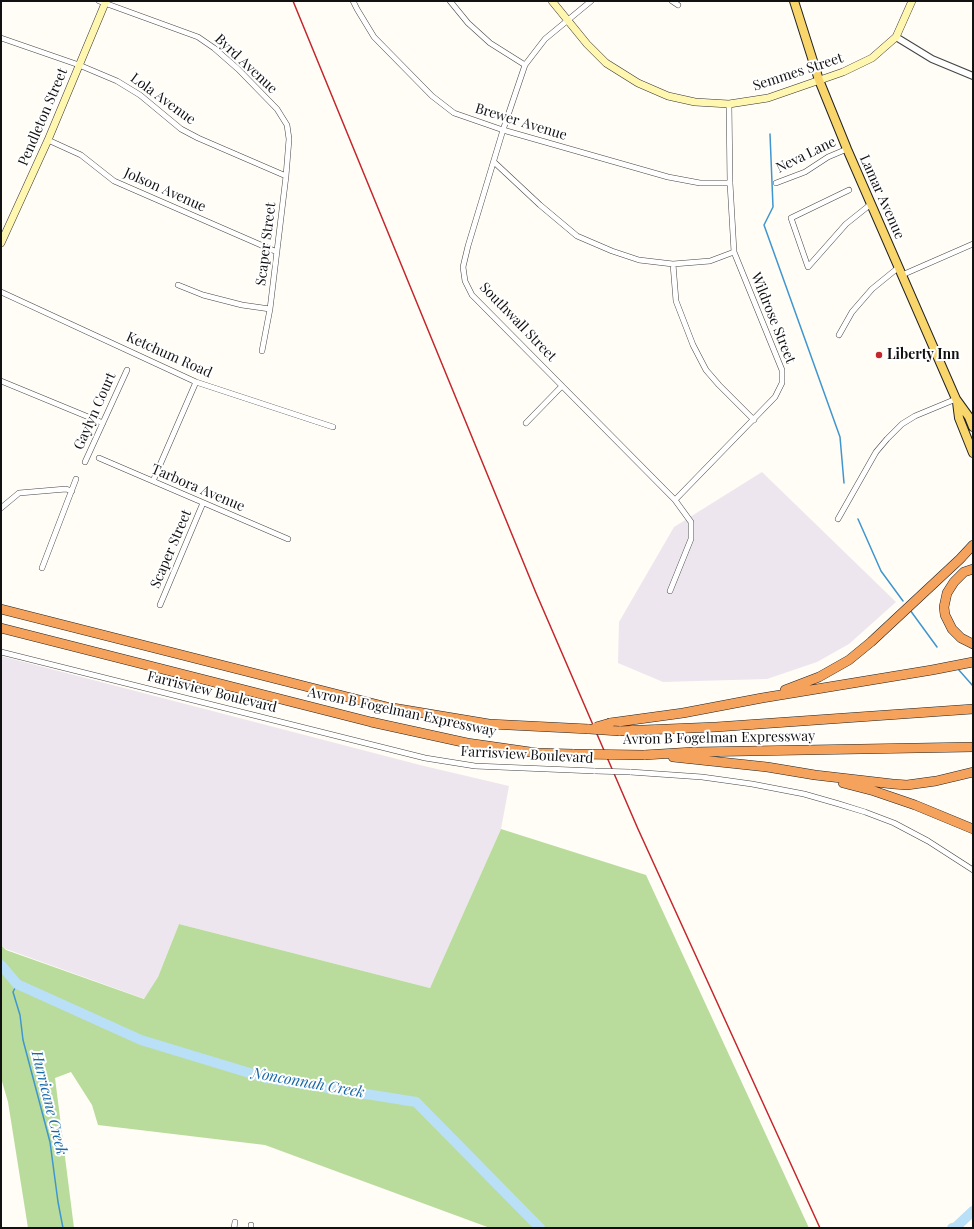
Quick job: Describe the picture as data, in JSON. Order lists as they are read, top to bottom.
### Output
{
  "streets": {
    "highway": ["Avron B Fogelman Expressway"],
    "main road": ["Semmes Street", "Pendleton Street", "Lamar Avenue"],
    "street": [
      "Byrd Avenue",
      "Lola Avenue",
      "Brewer Avenue",
      "Neva Lane",
      "Jolson Avenue",
      "Scaper Street",
      "Wildrose Street",
      "Southwall Street",
      "Ketchum Road",
      "Gaylyn Court",
      "Tarbora Avenue",
      "Farrisview Boulevard"
    ]
  },
  "crossings": [
    ["Byrd Avenue", "Pendleton Street"],
    ["Byrd Avenue", "Scaper Street"],
    ["Semmes Street", "Lamar Avenue"],
    ["Semmes Street", "Wildrose Street"],
    ["Semmes Street", "Southwall Street"],
    ["Lola Avenue", "Pendleton Street"],
    ["Lola Avenue", "Scaper Street"],
    ["Pendleton Street", "Jolson Avenue"],
    ["Brewer Avenue", "Wildrose Street"],
    ["Brewer Avenue", "Southwall Street"],
    ["Neva Lane", "Lamar Avenue"],
    ["Jolson Avenue", "Scaper Street"],
    ["Scaper Street", "Tarbora Avenue"],
    ["Wildrose Street", "Southwall Street"]
  ],
  "water": ["Nonconnah Creek", "Hurricane Creek"],
  "places": ["Liberty Inn"]
}
